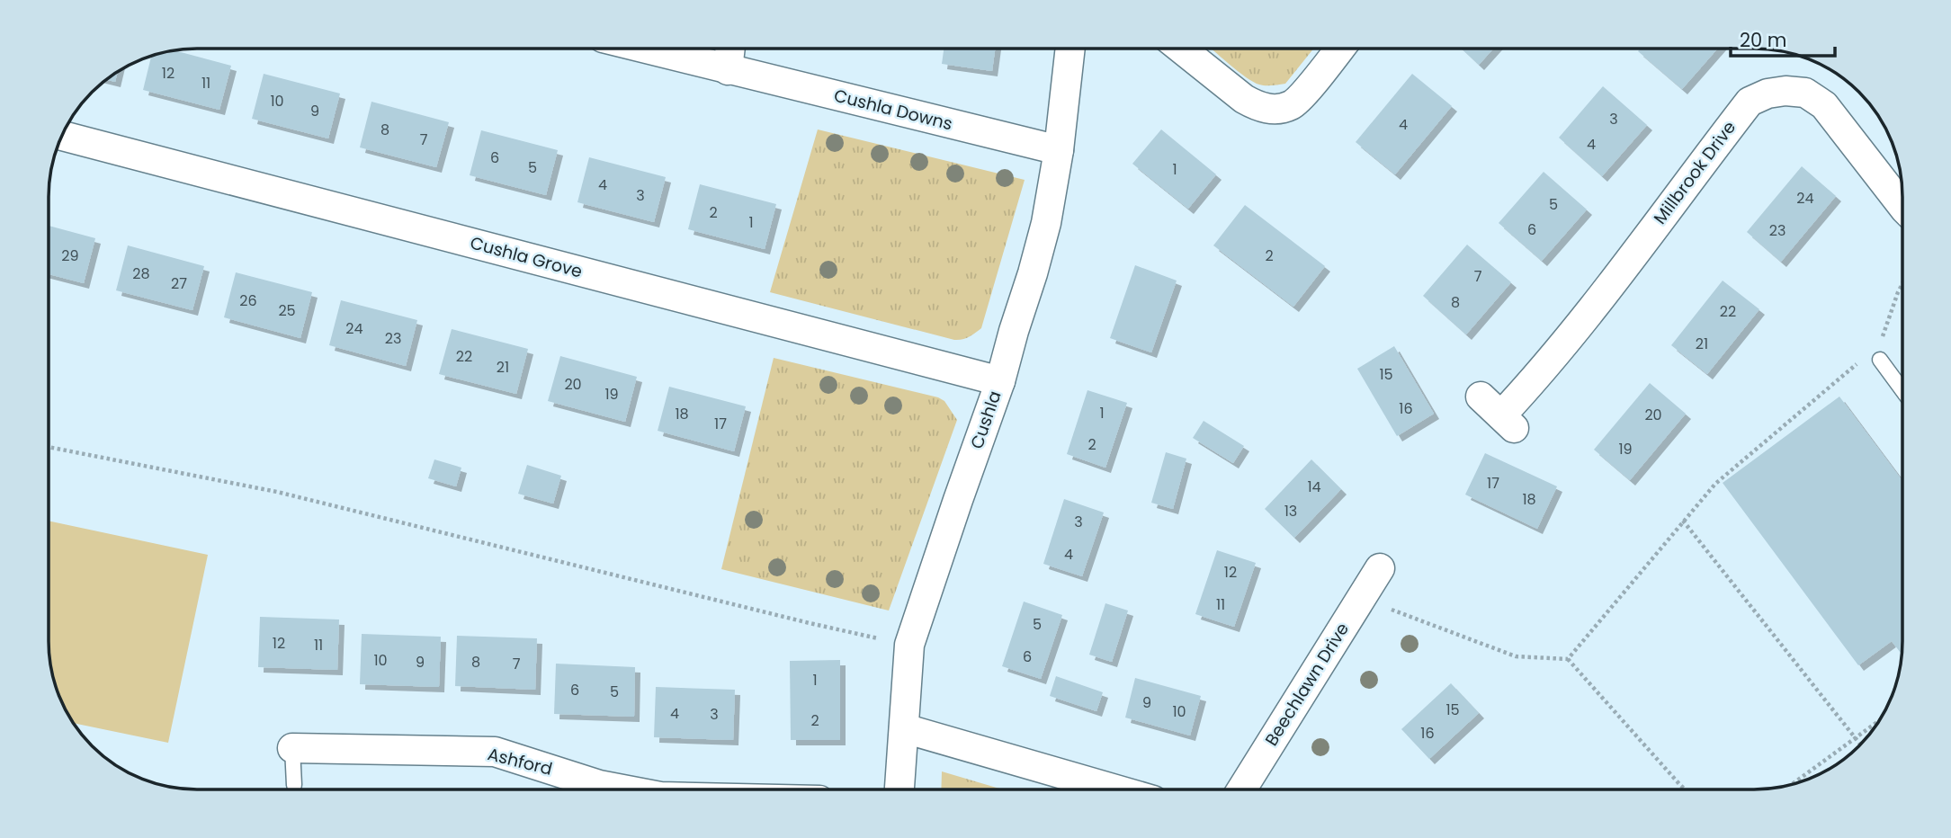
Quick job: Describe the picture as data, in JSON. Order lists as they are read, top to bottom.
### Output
{
  "streets": {
    "street": [
      "Cushla Downs",
      "Millbrook Drive",
      "Cushla Grove",
      "Cushla",
      "Beechlawn Drive",
      "Ashford"
    ]
  },
  "crossings": [
    ["Cushla Downs", "Cushla"],
    ["Cushla Grove", "Cushla"]
  ],
  "house_numbers": [
    "12",
    "11",
    "10",
    "9",
    "3",
    "4",
    "8",
    "7",
    "4",
    "6",
    "5",
    "1",
    "4",
    "3",
    "24",
    "5",
    "2",
    "1",
    "6",
    "23",
    "29",
    "2",
    "28",
    "7",
    "27",
    "26",
    "8",
    "25",
    "22",
    "24",
    "23",
    "21",
    "22",
    "21",
    "15",
    "20",
    "19",
    "16",
    "1",
    "18",
    "20",
    "17",
    "2",
    "19",
    "17",
    "14",
    "18",
    "13",
    "3",
    "4",
    "12",
    "11",
    "5",
    "12",
    "11",
    "6",
    "10",
    "9",
    "8",
    "7",
    "1",
    "6",
    "5",
    "9",
    "15",
    "10",
    "4",
    "3",
    "2",
    "16"
  ],
  "scale_bar": "20 m"
}
